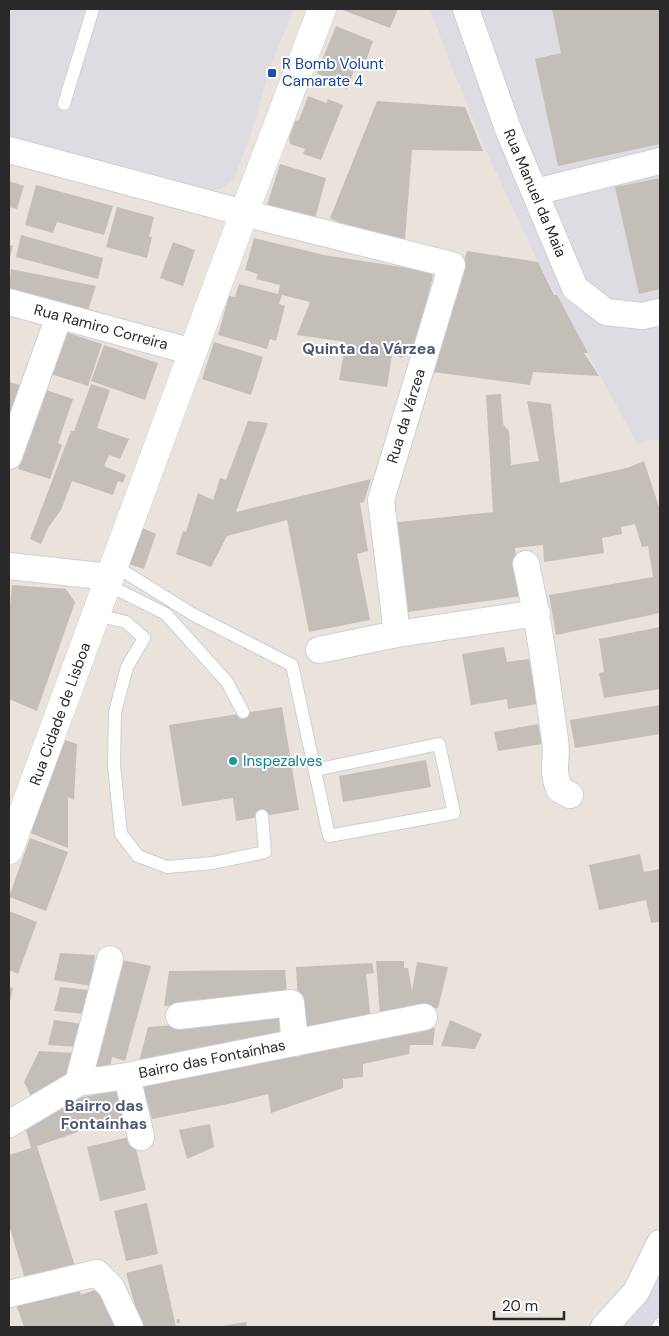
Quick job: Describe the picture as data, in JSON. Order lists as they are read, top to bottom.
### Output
{
  "streets": {
    "street": [
      "Rua Manuel da Maia",
      "Rua Ramiro Correira",
      "Rua da Várzea",
      "Rua Cidade de Lisboa",
      "Bairro das Fontaínhas"
    ]
  },
  "crossings": [
    ["Rua Ramiro Correira", "Rua Cidade de Lisboa"],
    ["Rua da Várzea", "Rua Cidade de Lisboa"]
  ],
  "districts": ["Quinta da Várzea", "Bairro das Fontaínhas"],
  "places": {
    "transit": ["R Bomb Volunt Camarate 4"],
    "other": ["Inspezalves"]
  },
  "scale_bar": "20 m"
}
